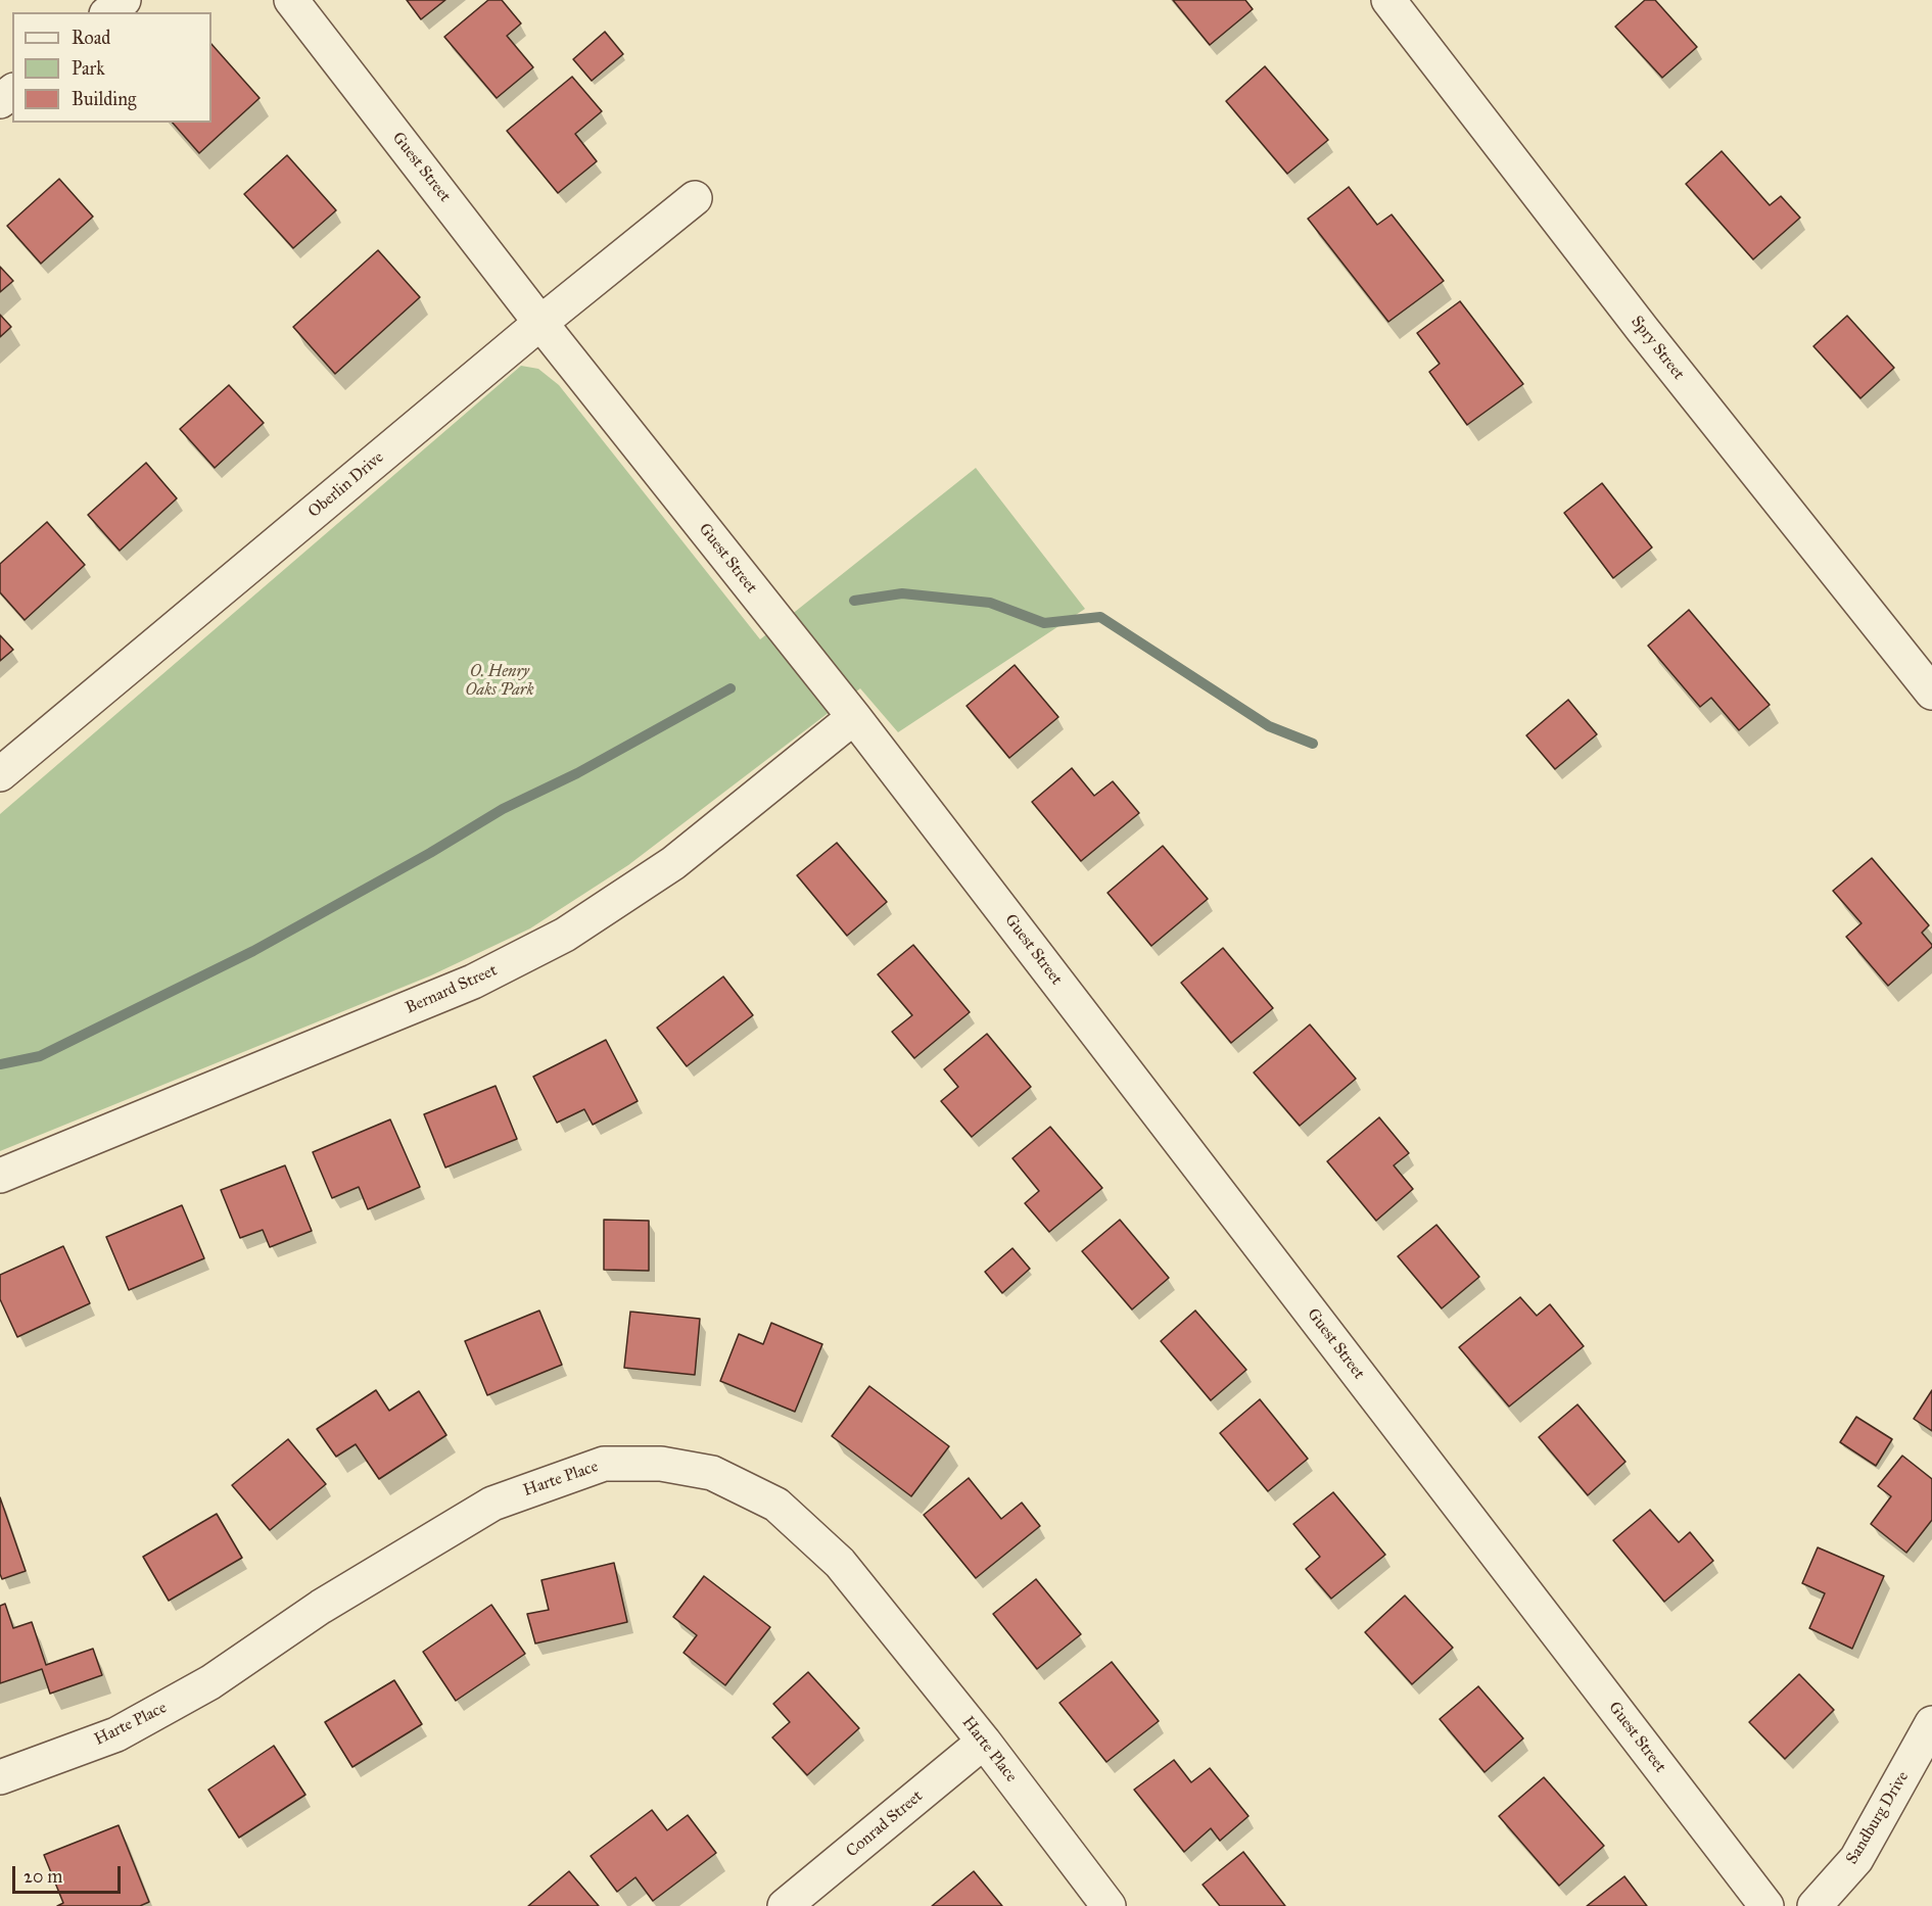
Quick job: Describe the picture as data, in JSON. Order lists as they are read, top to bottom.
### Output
{
  "streets": {
    "street": [
      "Guest Street",
      "Spry Street",
      "Oberlin Drive",
      "Bernard Street",
      "Harte Place",
      "Sandburg Drive",
      "Conrad Street"
    ]
  },
  "crossings": [
    ["Guest Street", "Oberlin Drive"],
    ["Guest Street", "Bernard Street"],
    ["Harte Place", "Conrad Street"]
  ],
  "parks": ["O. Henry Oaks Park"],
  "legend": ["Road", "Park", "Building"],
  "scale_bar": "20 m"
}
